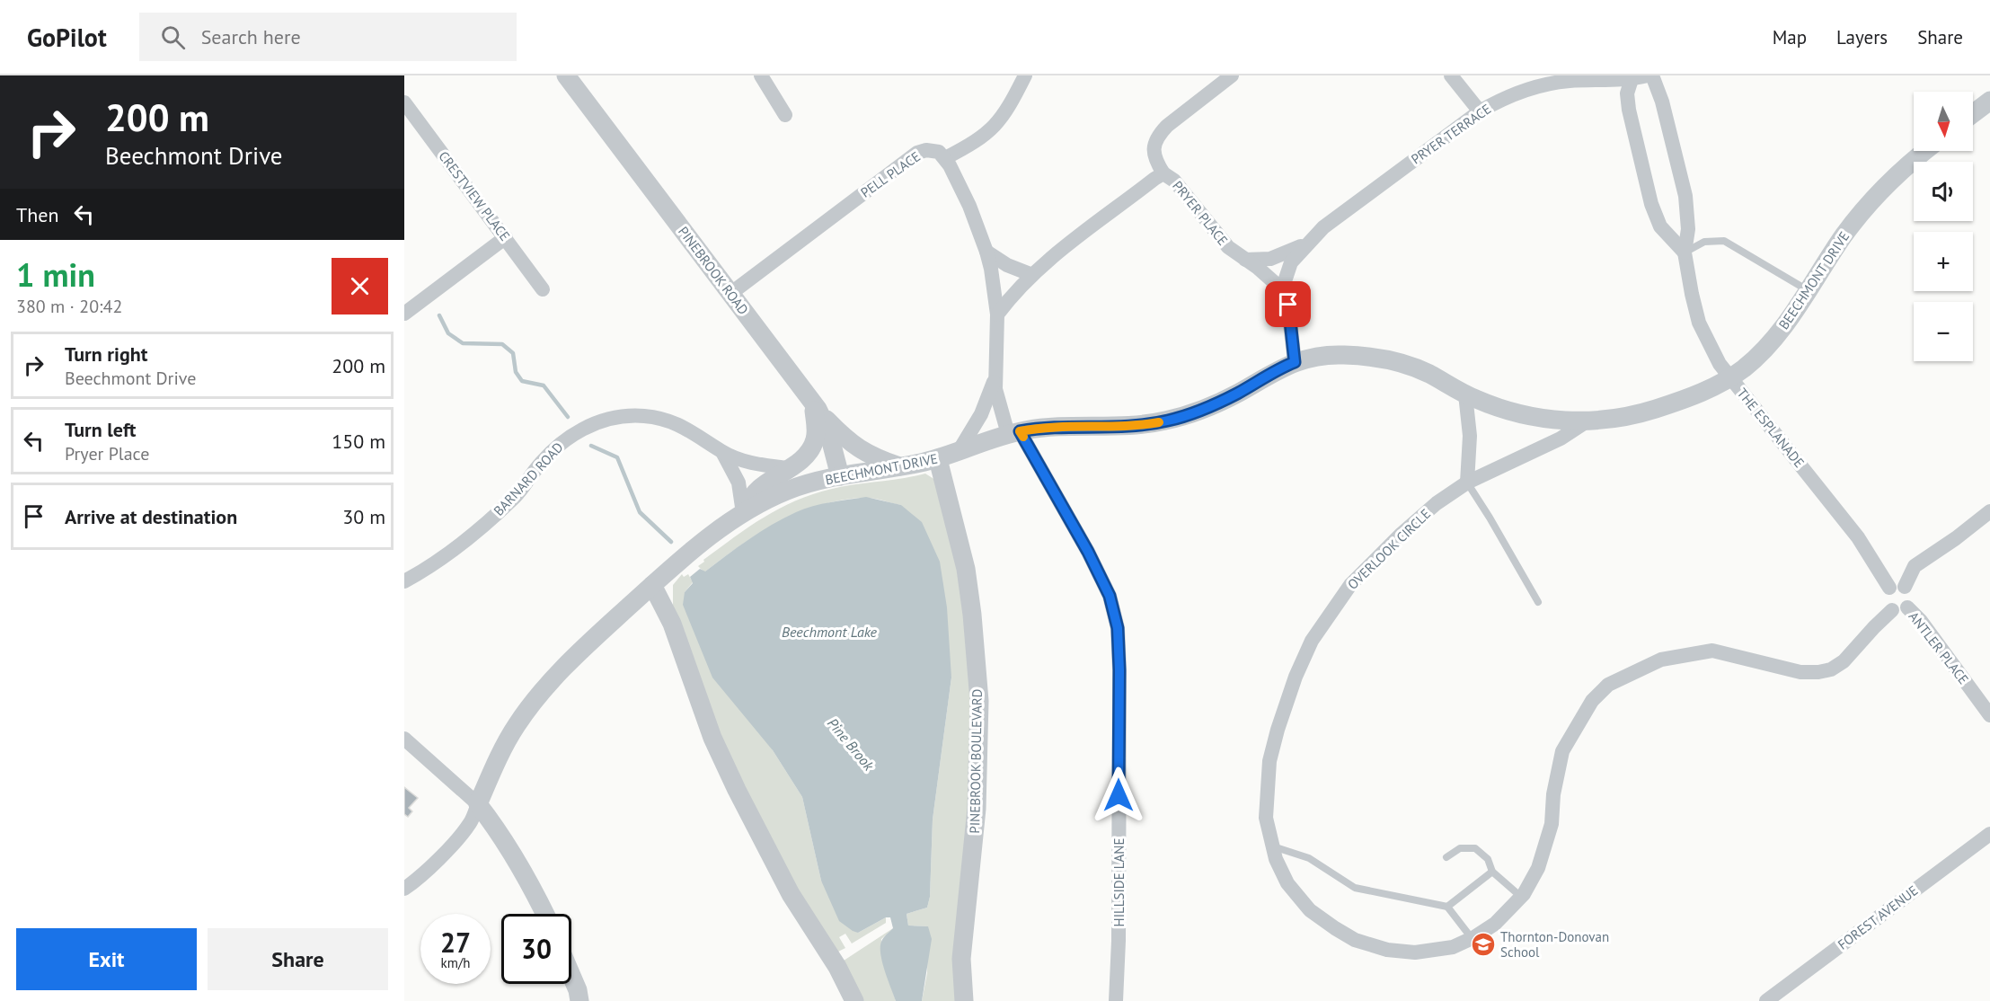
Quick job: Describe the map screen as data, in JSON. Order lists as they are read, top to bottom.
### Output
{
  "streets": {
    "street": [
      "PRYER TERRACE",
      "PELL PLACE",
      "CRESTVIEW PLACE",
      "PRYER PLACE",
      "PINEBROOK ROAD",
      "BEECHMONT DRIVE",
      "THE ESPLANADE",
      "BARNARD ROAD",
      "OVERLOOK CIRCLE",
      "ANTLER PLACE",
      "PINEBROOK BOULEVARD",
      "HILLSIDE LANE",
      "FOREST AVENUE"
    ]
  },
  "crossings": [
    ["PRYER TERRACE", "PRYER PLACE"],
    ["PELL PLACE", "PINEBROOK ROAD"],
    ["PINEBROOK ROAD", "BEECHMONT DRIVE"],
    ["BEECHMONT DRIVE", "THE ESPLANADE"],
    ["BEECHMONT DRIVE", "BARNARD ROAD"],
    ["BEECHMONT DRIVE", "OVERLOOK CIRCLE"],
    ["BEECHMONT DRIVE", "PINEBROOK BOULEVARD"],
    ["BEECHMONT DRIVE", "HILLSIDE LANE"],
    ["THE ESPLANADE", "OVERLOOK CIRCLE"],
    ["THE ESPLANADE", "ANTLER PLACE"],
    ["OVERLOOK CIRCLE", "ANTLER PLACE"]
  ],
  "water": ["Beechmont Lake", "Pine Brook"],
  "places": {
    "school or university": ["Thornton-Donovan School"]
  },
  "north": "bottom",
  "page": {
    "header": "GoPilot",
    "search": "Search here",
    "nav": ["Map", "Layers", "Share"],
    "turn": ["200 m", "Beechmont Drive"],
    "map_buttons": ["+", "−"],
    "then": "Then",
    "heading": ["1 min", "380 m · 20:42"],
    "list": [
      {
        "name": "Turn right",
        "note": "Beechmont Drive",
        "value": "200 m"
      },
      {
        "name": "Turn left",
        "note": "Pryer Place",
        "value": "150 m"
      },
      {
        "name": "Arrive at destination",
        "value": "30 m"
      }
    ],
    "speed": "27 km/h",
    "limit": "30",
    "buttons": ["Exit", "Share"]
  }
}
